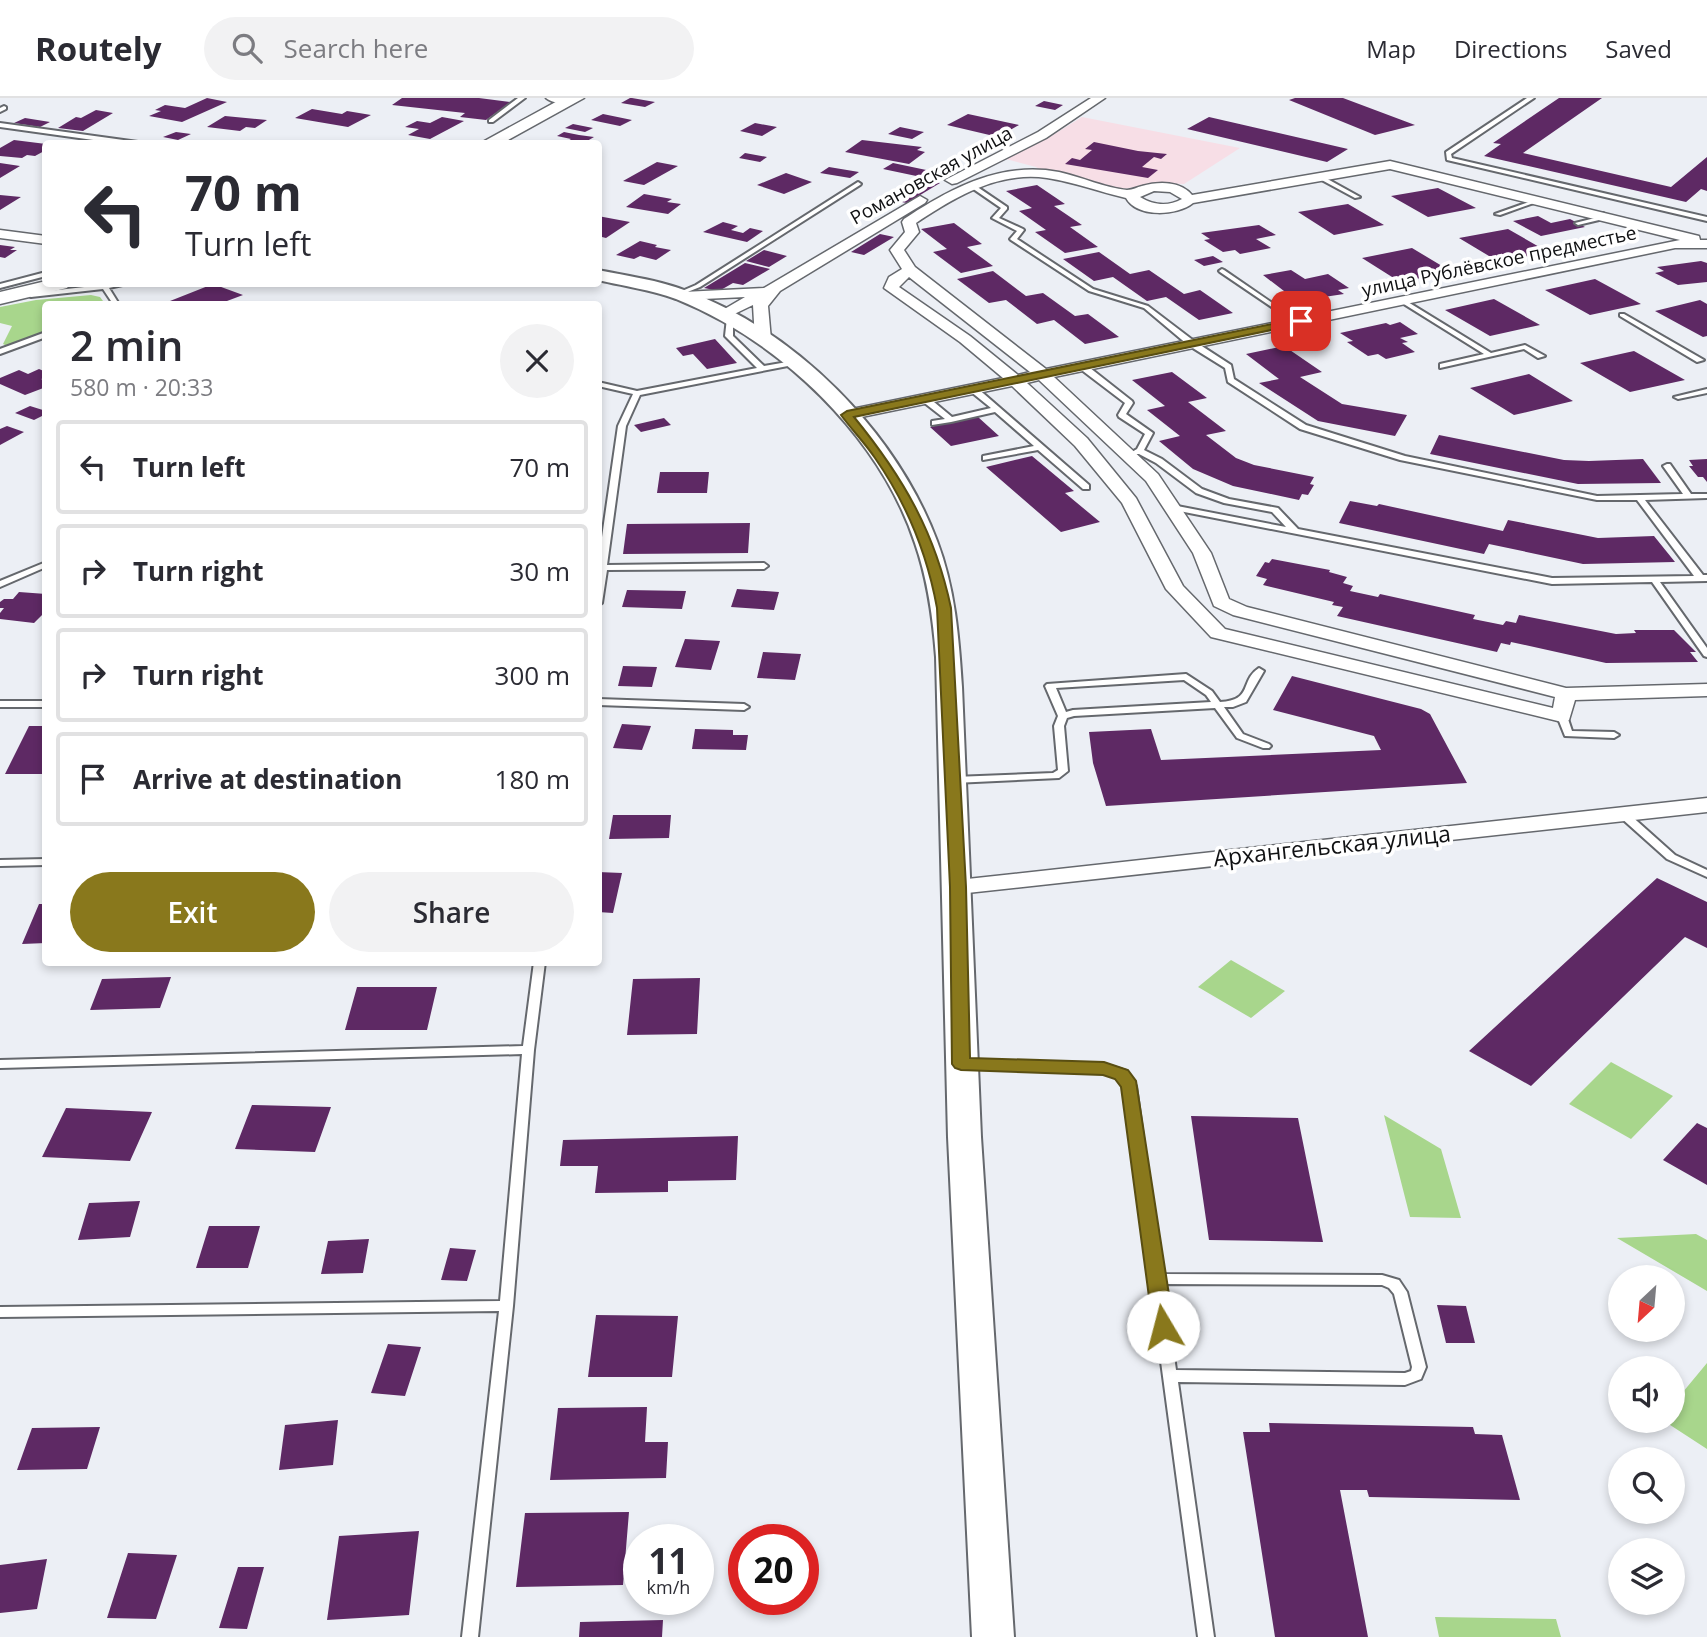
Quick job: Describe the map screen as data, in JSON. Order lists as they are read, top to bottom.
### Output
{
  "streets": {
    "street": ["Романовская улица", "улица Рублёвское предместье", "Архангельская улица"]
  },
  "north": "bottom left",
  "page": {
    "header": "Routely",
    "search": "Search here",
    "nav": ["Map", "Directions", "Saved"],
    "turn": ["70 m", "Turn left"],
    "heading": ["2 min", "580 m · 20:33"],
    "list": [
      {
        "name": "Turn left",
        "value": "70 m"
      },
      {
        "name": "Turn right",
        "value": "30 m"
      },
      {
        "name": "Turn right",
        "value": "300 m"
      },
      {
        "name": "Arrive at destination",
        "value": "180 m"
      }
    ],
    "buttons": ["Exit", "Share"],
    "speed": "11 km/h",
    "limit": "20"
  }
}
